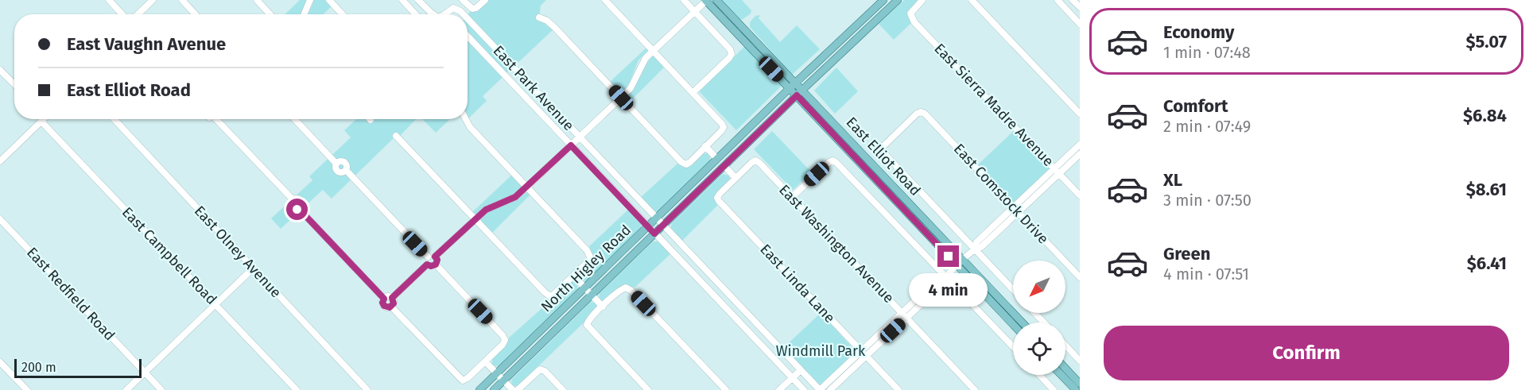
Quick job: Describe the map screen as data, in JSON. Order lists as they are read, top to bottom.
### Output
{
  "streets": {
    "main road": ["East Elliot Road", "North Higley Road"],
    "street": [
      "East Park Avenue",
      "East Sierra Madre Avenue",
      "East Comstock Drive",
      "East Washington Avenue",
      "East Olney Avenue",
      "East Campbell Road",
      "East Linda Lane",
      "East Redfield Road"
    ]
  },
  "crossings": [
    ["East Park Avenue", "North Higley Road"],
    ["East Elliot Road", "North Higley Road"],
    ["East Washington Avenue", "East Linda Lane"]
  ],
  "parks": ["Windmill Park"],
  "scale_bar": "200 m",
  "north": "bottom left",
  "page": {
    "list": [
      {
        "name": "Economy",
        "note": "1 min · 07:48",
        "value": "$5.07"
      },
      {
        "name": "Comfort",
        "note": "2 min · 07:49",
        "value": "$6.84"
      },
      {
        "name": "XL",
        "note": "3 min · 07:50",
        "value": "$8.61"
      },
      {
        "name": "Green",
        "note": "4 min · 07:51",
        "value": "$6.41"
      }
    ],
    "banner": ["East Vaughn Avenue", "East Elliot Road"],
    "bubble": "4 min",
    "buttons": "Confirm",
    "scale": "200 m"
  }
}
